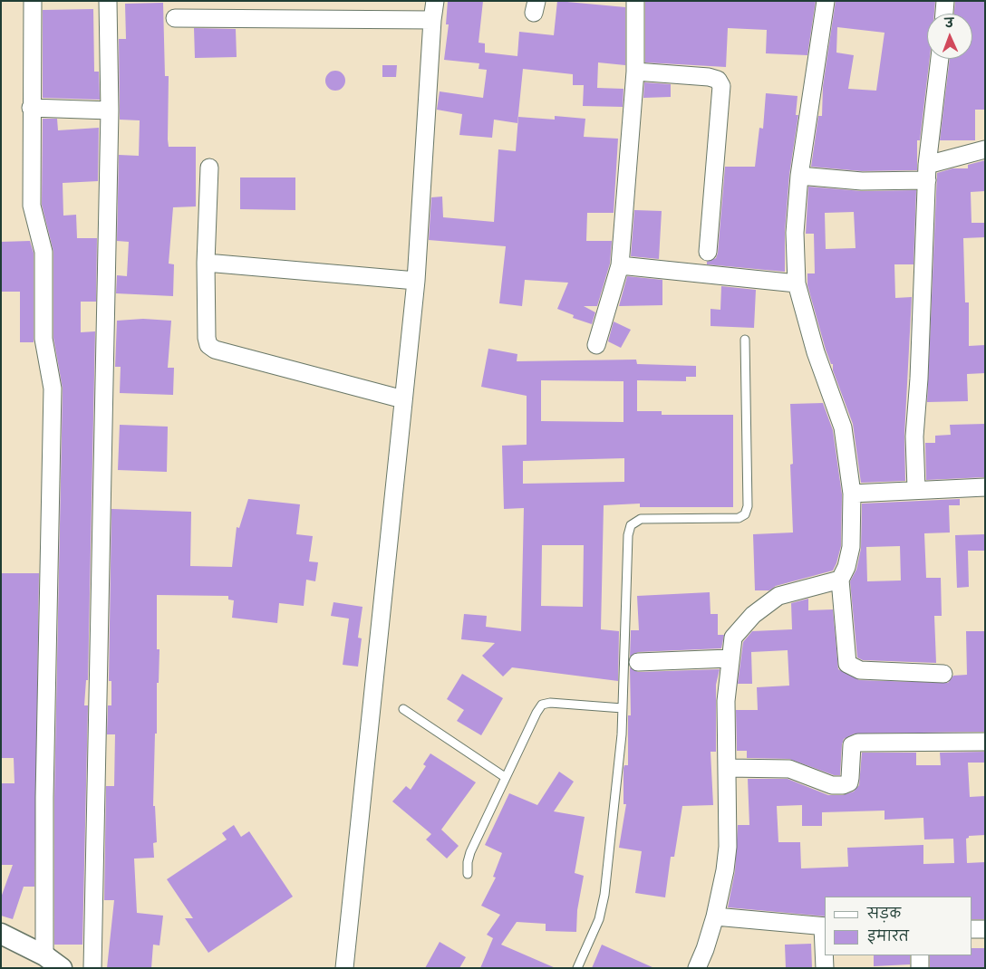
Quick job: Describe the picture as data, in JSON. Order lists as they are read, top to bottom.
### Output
{
  "legend": ["सड़क", "इमारत"],
  "north": "top"
}
